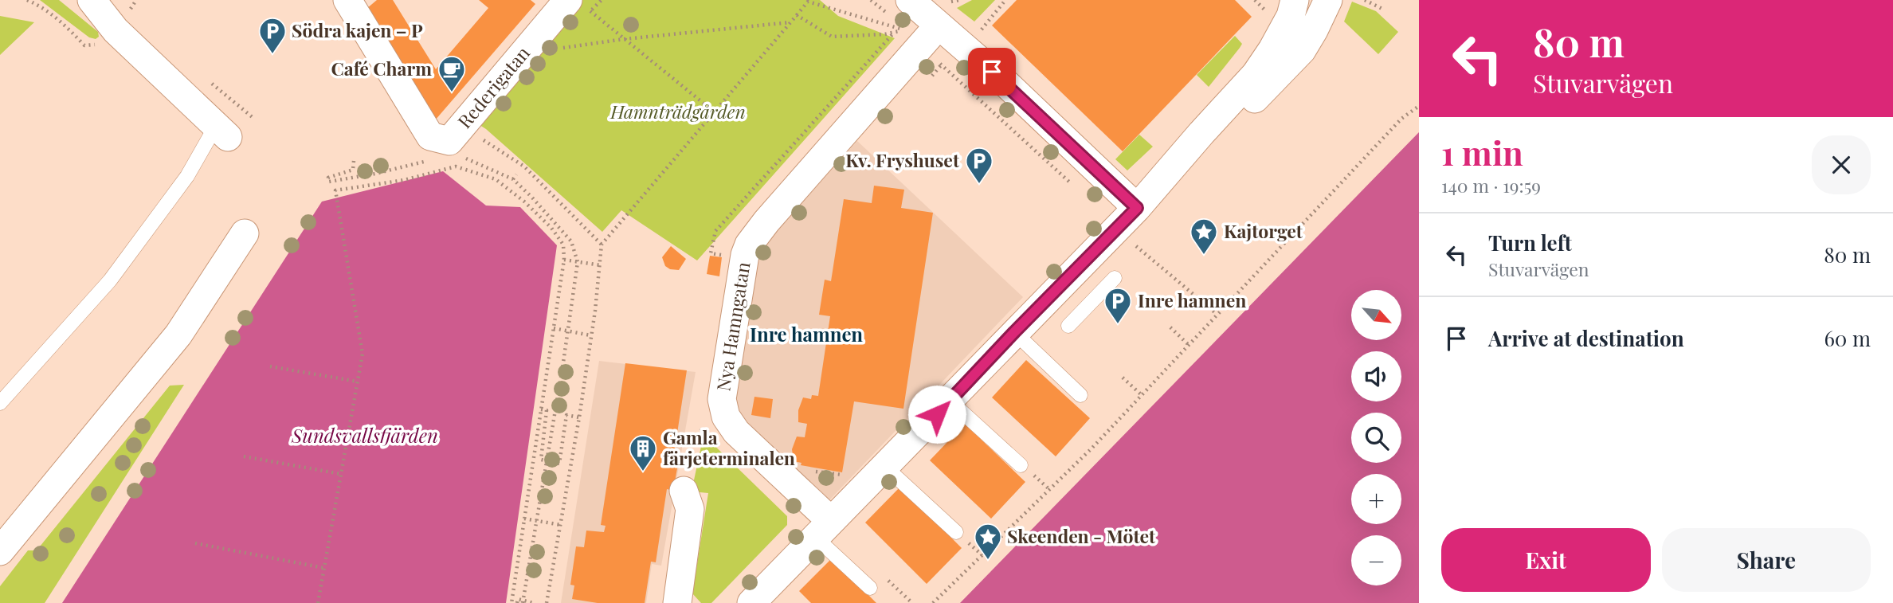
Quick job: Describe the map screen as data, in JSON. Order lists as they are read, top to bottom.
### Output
{
  "streets": {
    "street": ["Rederigatan", "Nya Hamngatan"]
  },
  "districts": ["Inre hamnen"],
  "water": ["Sundsvallsfjärden"],
  "parks": ["Hamnträdgården"],
  "places": {
    "parking": ["Södra kajen – P", "Kv. Fryshuset", "Inre hamnen"],
    "cafe": ["Café Charm"],
    "place": ["Kajtorget", "Skeenden - Mötet"],
    "building": ["Gamla färjeterminalen"]
  },
  "north": "bottom right",
  "page": {
    "turn": ["80 m", "Stuvarvägen"],
    "heading": ["1 min", "140 m · 19:59"],
    "list": [
      {
        "name": "Turn left",
        "note": "Stuvarvägen",
        "value": "80 m"
      },
      {
        "name": "Arrive at destination",
        "value": "60 m"
      }
    ],
    "map_buttons": ["+", "−"],
    "buttons": ["Exit", "Share"]
  }
}
